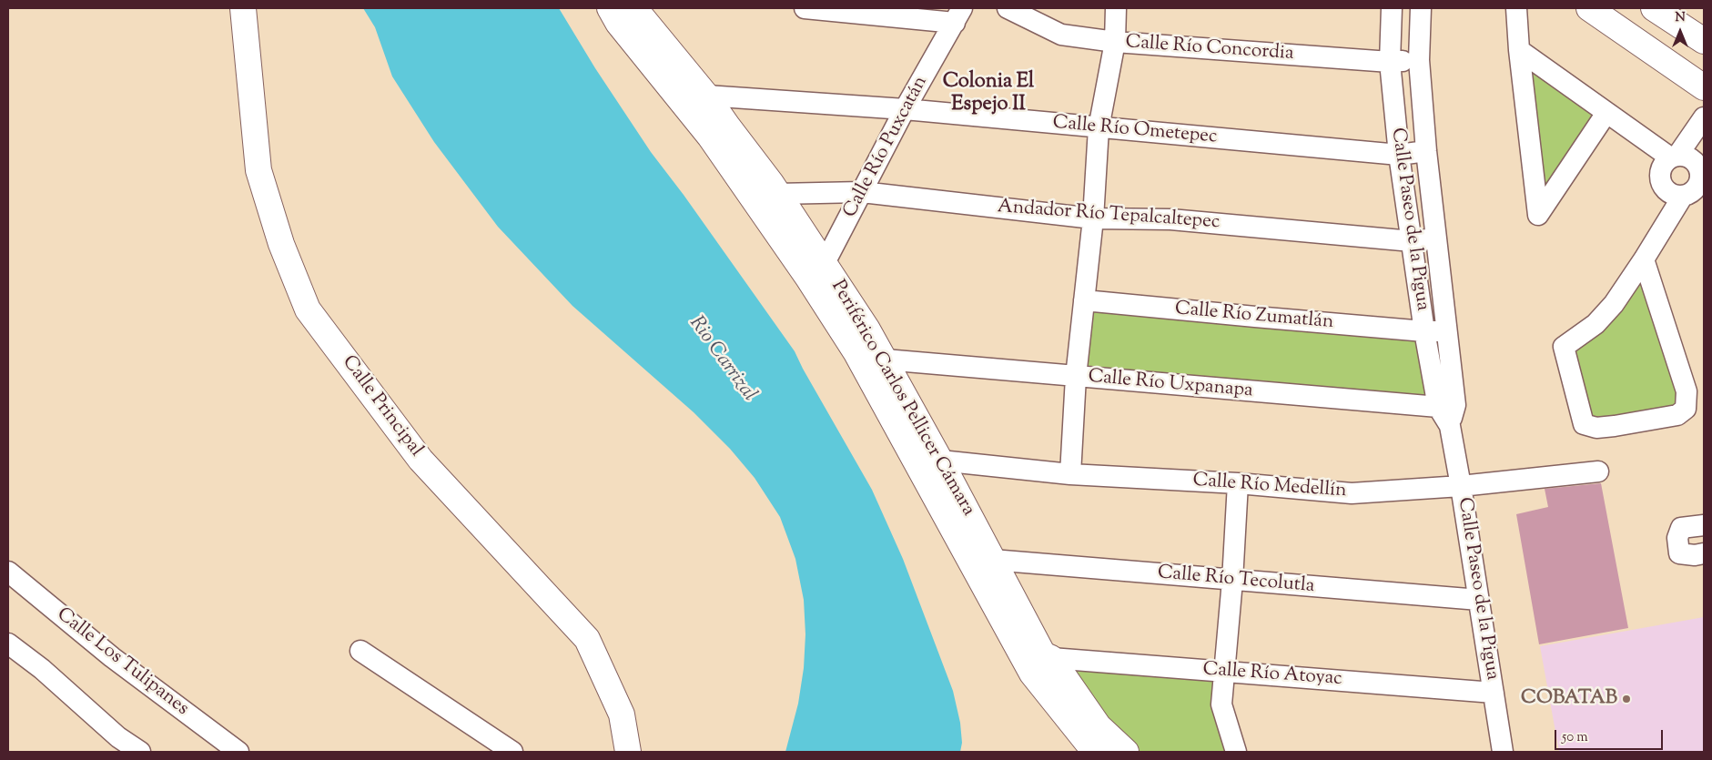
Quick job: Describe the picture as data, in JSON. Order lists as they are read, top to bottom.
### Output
{
  "streets": {
    "main road": ["Periférico Carlos Pellicer Cámara", "Calle Principal"],
    "street": [
      "Calle Río Concordia",
      "Calle Río Ometepec",
      "Calle Río Puxcatán",
      "Andador Río Tepalcaltepec",
      "Calle Paseo de la Pigua",
      "Calle Río Zumatlán",
      "Calle Río Uxpanapa",
      "Calle Río Medellín",
      "Calle Río Tecolutla",
      "Calle Los Tulipanes",
      "Calle Río Atoyac"
    ]
  },
  "crossings": [
    ["Calle Río Concordia", "Calle Paseo de la Pigua"],
    ["Calle Río Ometepec", "Calle Río Puxcatán"],
    ["Calle Río Ometepec", "Calle Paseo de la Pigua"],
    ["Calle Río Ometepec", "Periférico Carlos Pellicer Cámara"],
    ["Calle Río Puxcatán", "Andador Río Tepalcaltepec"],
    ["Calle Río Puxcatán", "Periférico Carlos Pellicer Cámara"],
    ["Andador Río Tepalcaltepec", "Calle Paseo de la Pigua"],
    ["Andador Río Tepalcaltepec", "Periférico Carlos Pellicer Cámara"],
    ["Calle Paseo de la Pigua", "Calle Río Zumatlán"],
    ["Calle Paseo de la Pigua", "Calle Río Uxpanapa"],
    ["Calle Paseo de la Pigua", "Calle Río Medellín"],
    ["Calle Paseo de la Pigua", "Calle Río Tecolutla"],
    ["Calle Paseo de la Pigua", "Calle Río Atoyac"],
    ["Calle Río Uxpanapa", "Periférico Carlos Pellicer Cámara"],
    ["Periférico Carlos Pellicer Cámara", "Calle Río Medellín"],
    ["Periférico Carlos Pellicer Cámara", "Calle Río Tecolutla"],
    ["Periférico Carlos Pellicer Cámara", "Calle Río Atoyac"]
  ],
  "districts": ["Colonia El Espejo II"],
  "water": ["Rio Carrizal"],
  "places": ["COBATAB"],
  "scale_bar": "50 m",
  "north": "top"
}
